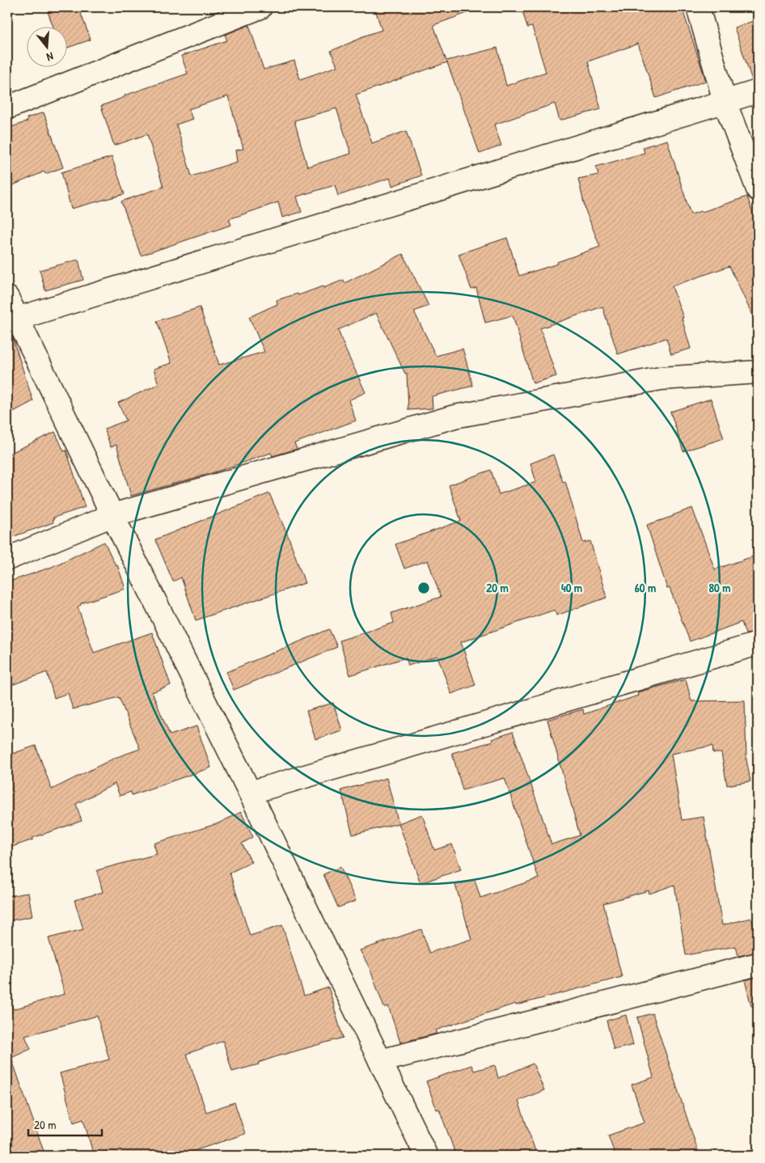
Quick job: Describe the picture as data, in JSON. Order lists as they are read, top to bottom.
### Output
{
  "scale_bar": "20 m",
  "north": "bottom",
  "rings": [
    "20 m",
    "40 m",
    "60 m",
    "80 m"
  ]
}
